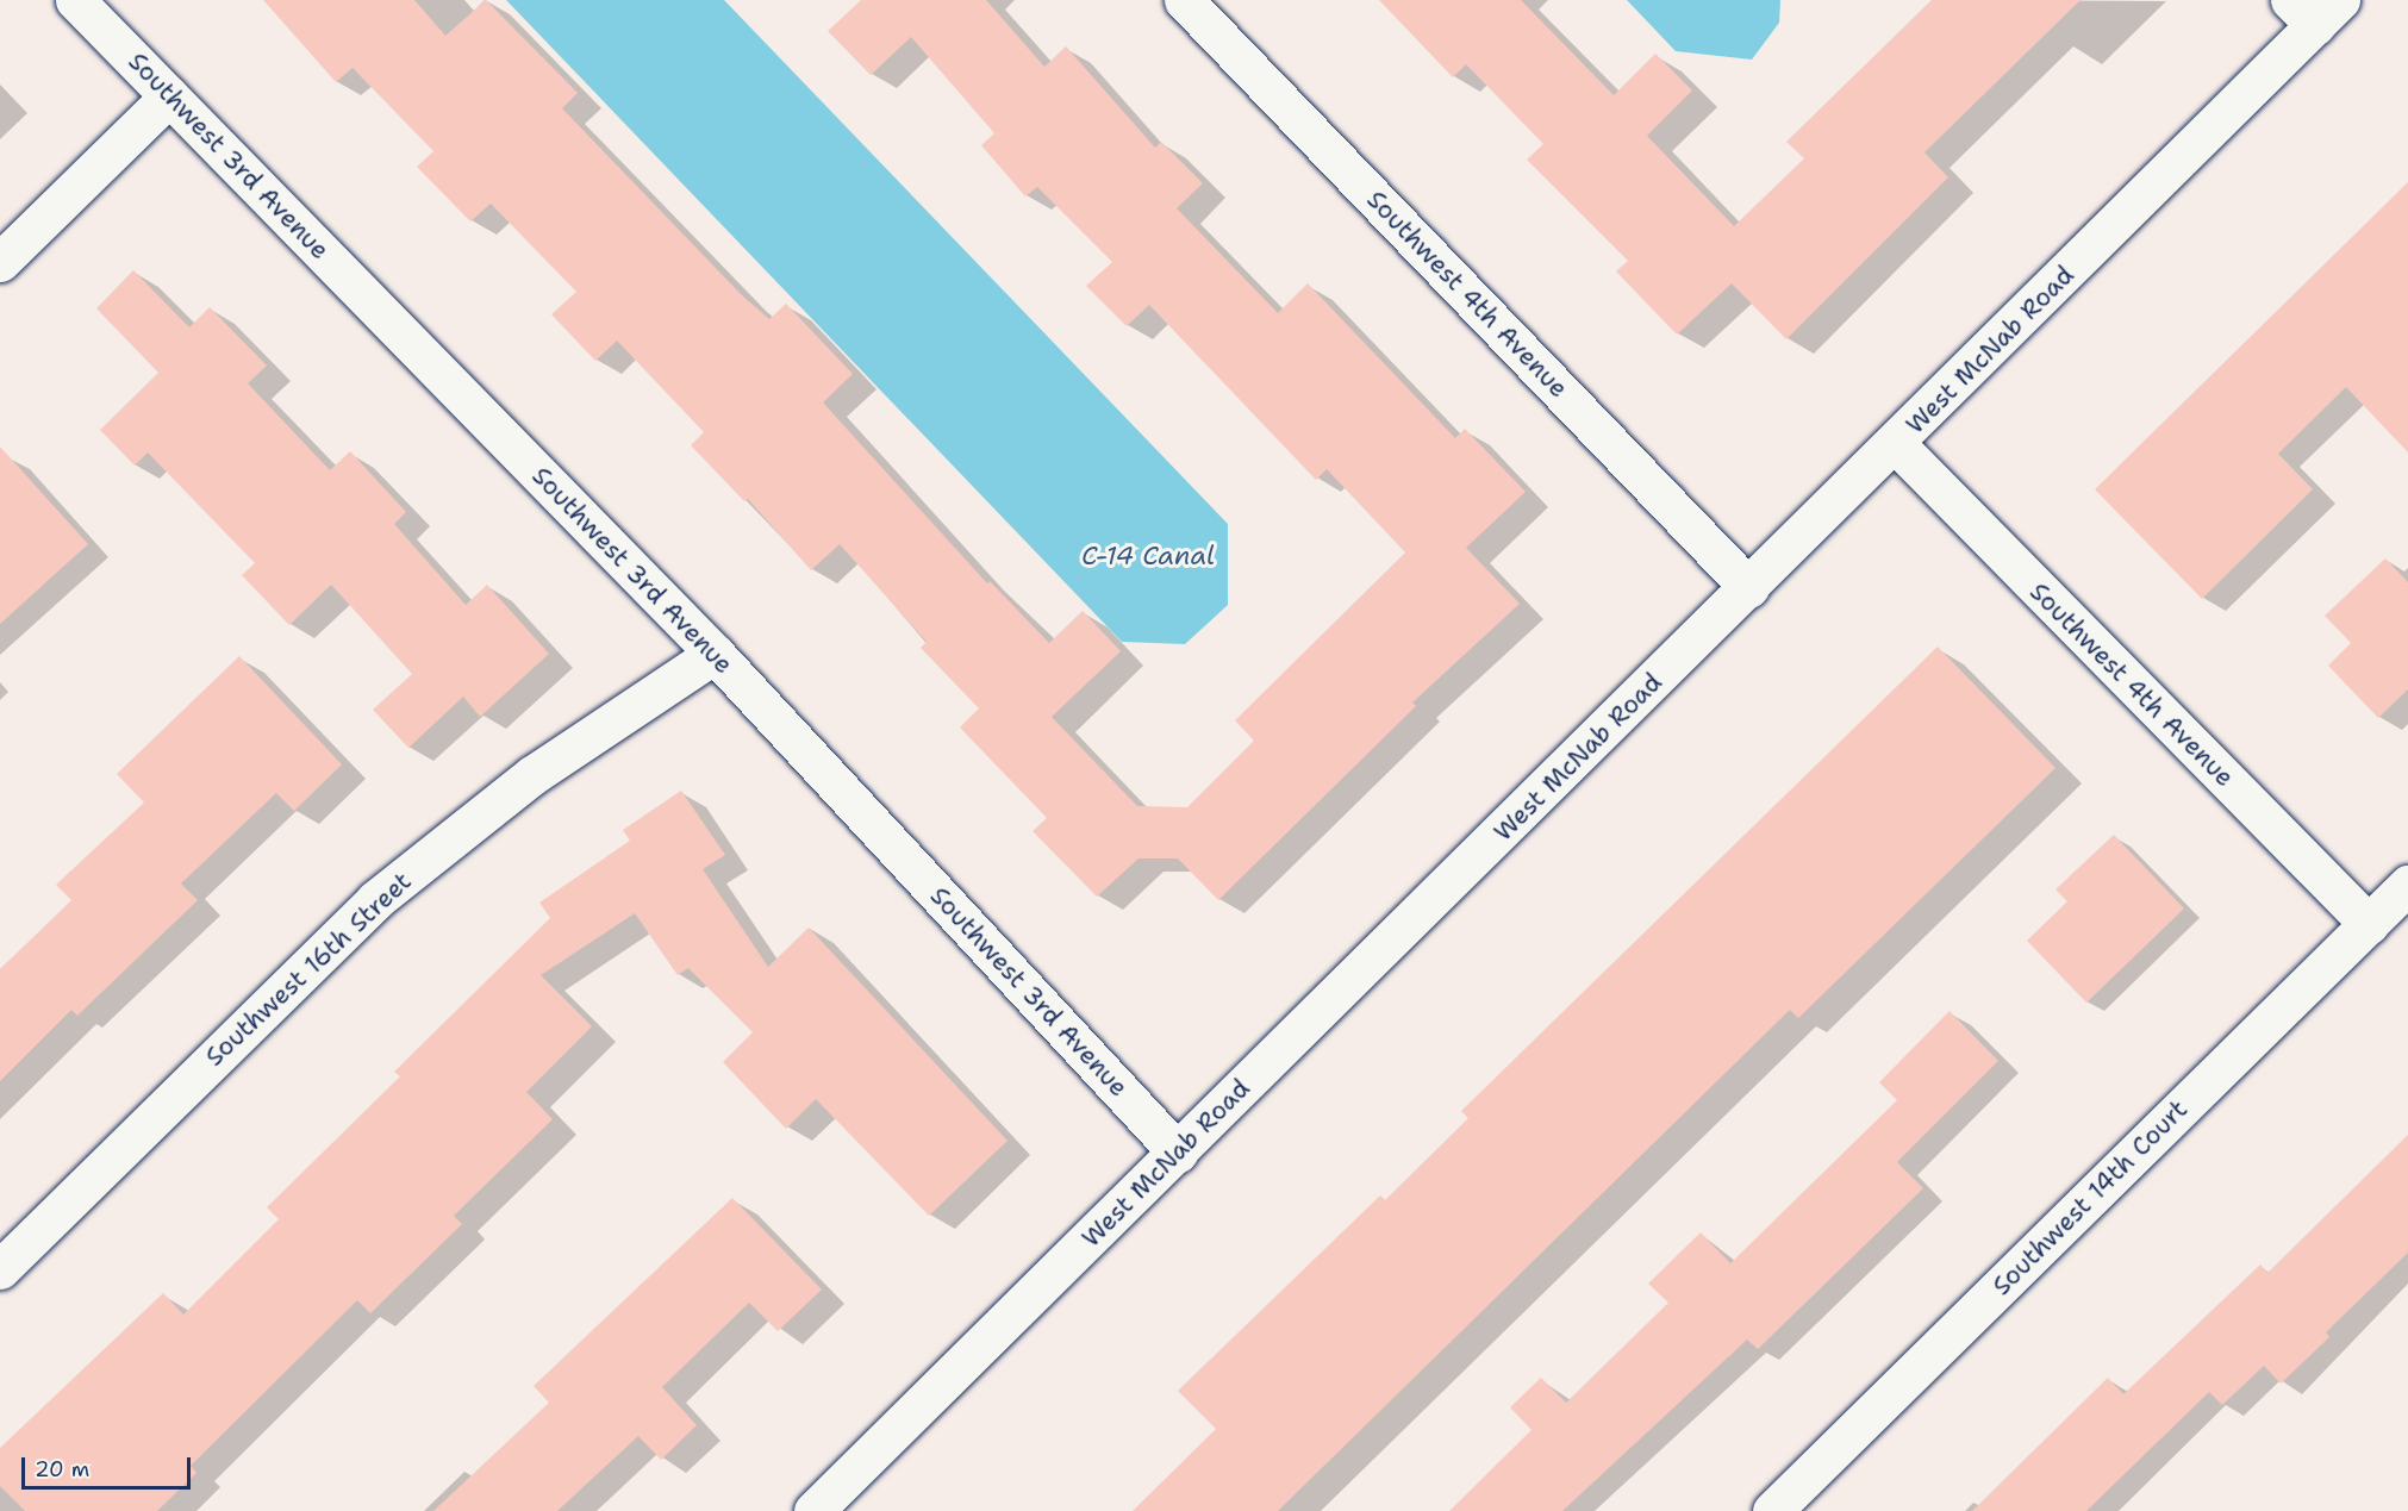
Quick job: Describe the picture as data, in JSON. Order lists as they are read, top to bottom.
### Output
{
  "streets": {
    "street": [
      "Southwest 3rd Avenue",
      "Southwest 4th Avenue",
      "West McNab Road",
      "Southwest 16th Street",
      "Southwest 14th Court"
    ]
  },
  "crossings": [
    ["Southwest 3rd Avenue", "West McNab Road"],
    ["Southwest 3rd Avenue", "Southwest 16th Street"],
    ["Southwest 4th Avenue", "West McNab Road"],
    ["Southwest 4th Avenue", "Southwest 14th Court"]
  ],
  "water": ["C-14 Canal"],
  "scale_bar": "20 m"
}
